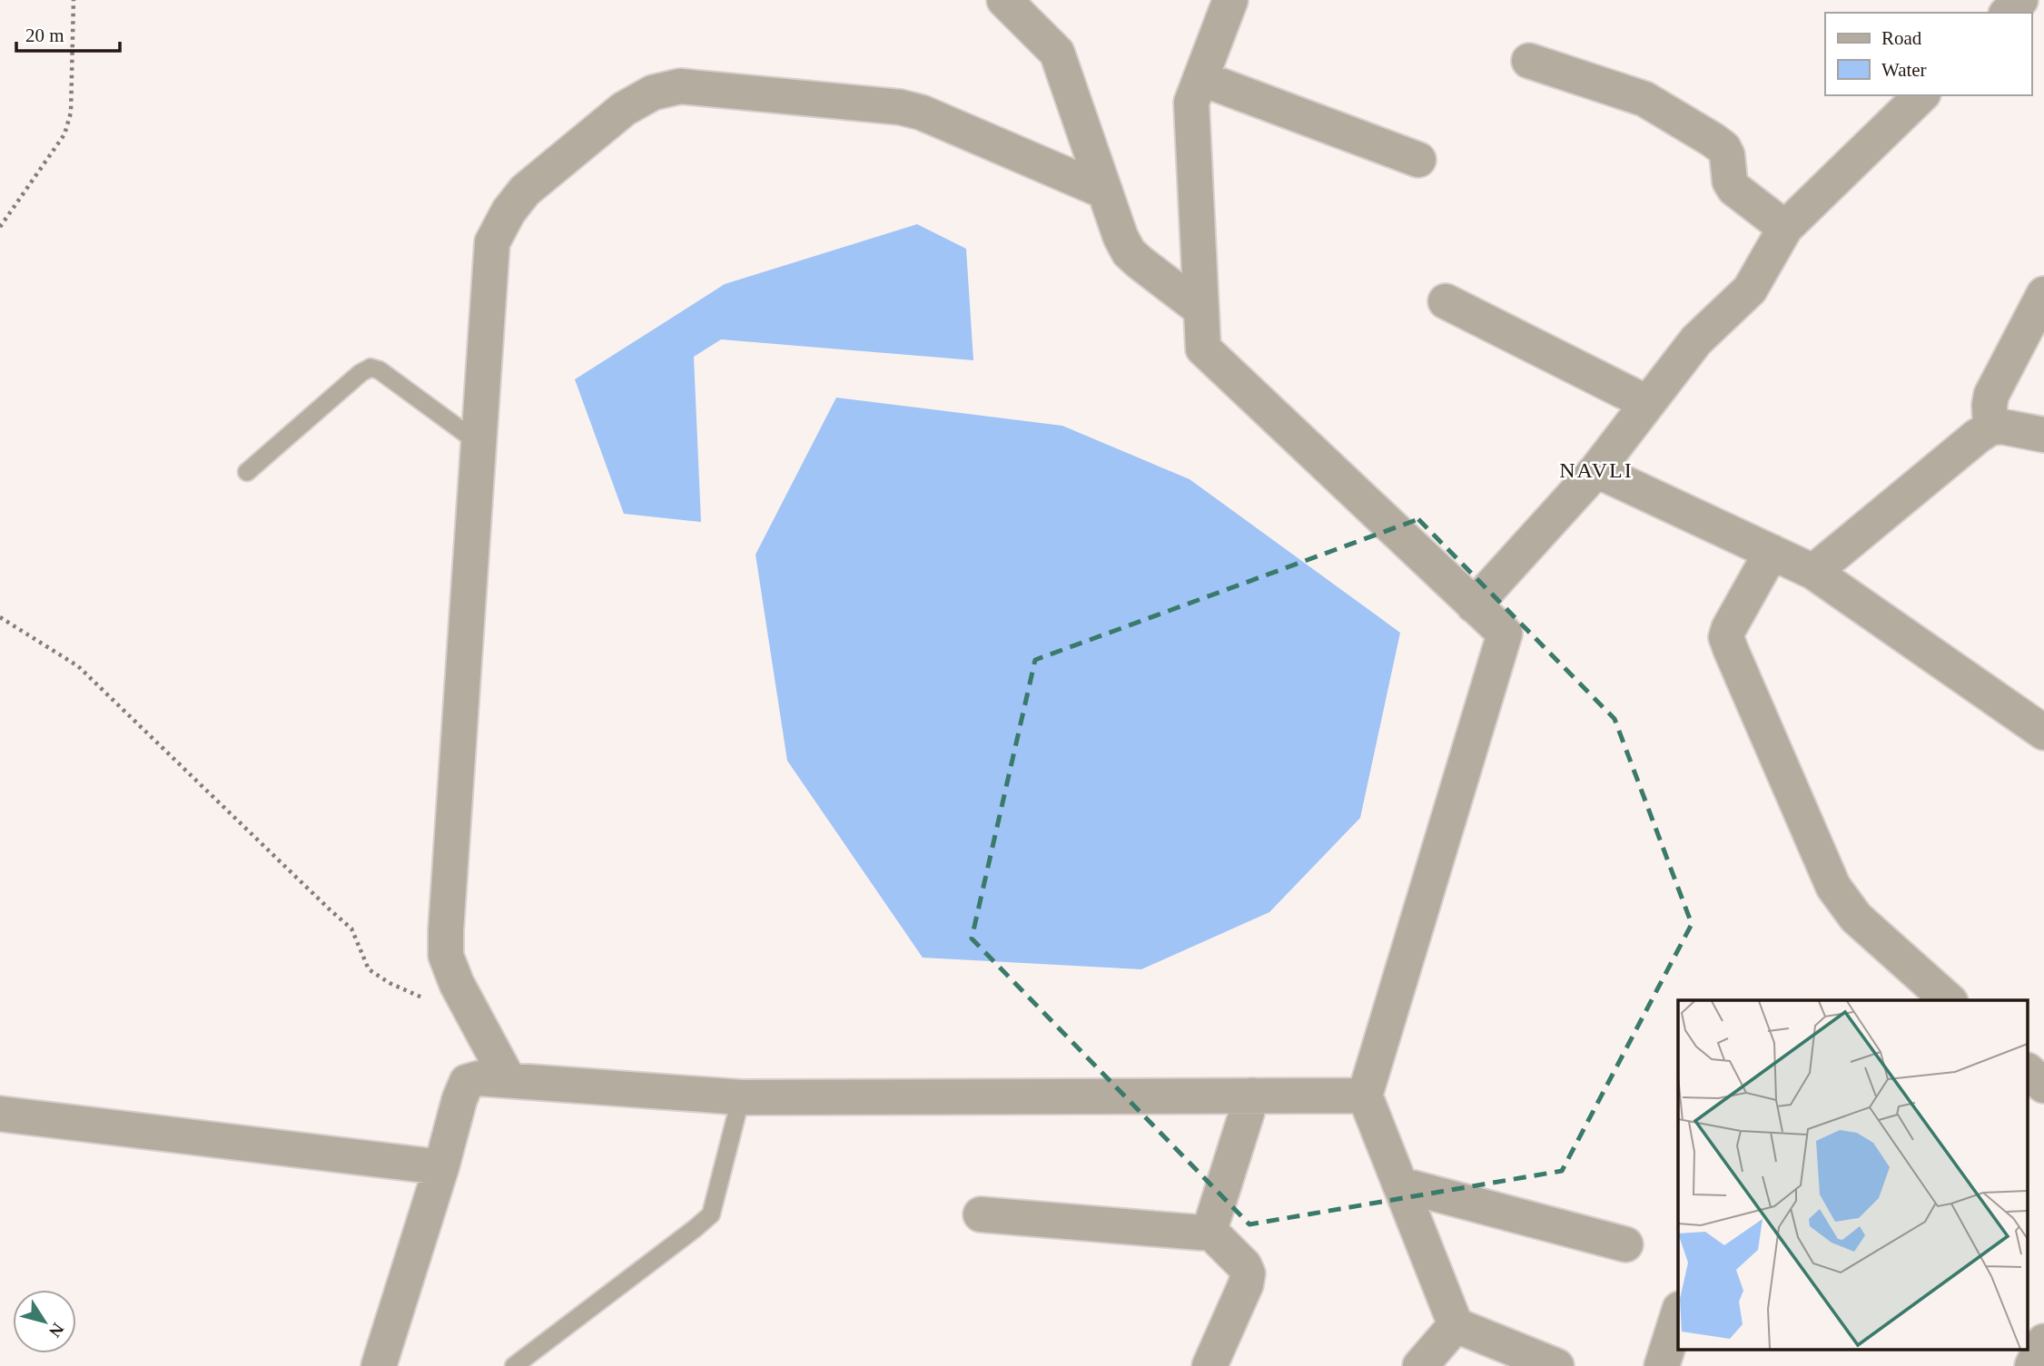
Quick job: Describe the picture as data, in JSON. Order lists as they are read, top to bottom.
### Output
{
  "districts": ["NAVLI"],
  "legend": ["Road", "Water"],
  "scale_bar": "20 m",
  "north": "bottom right"
}
